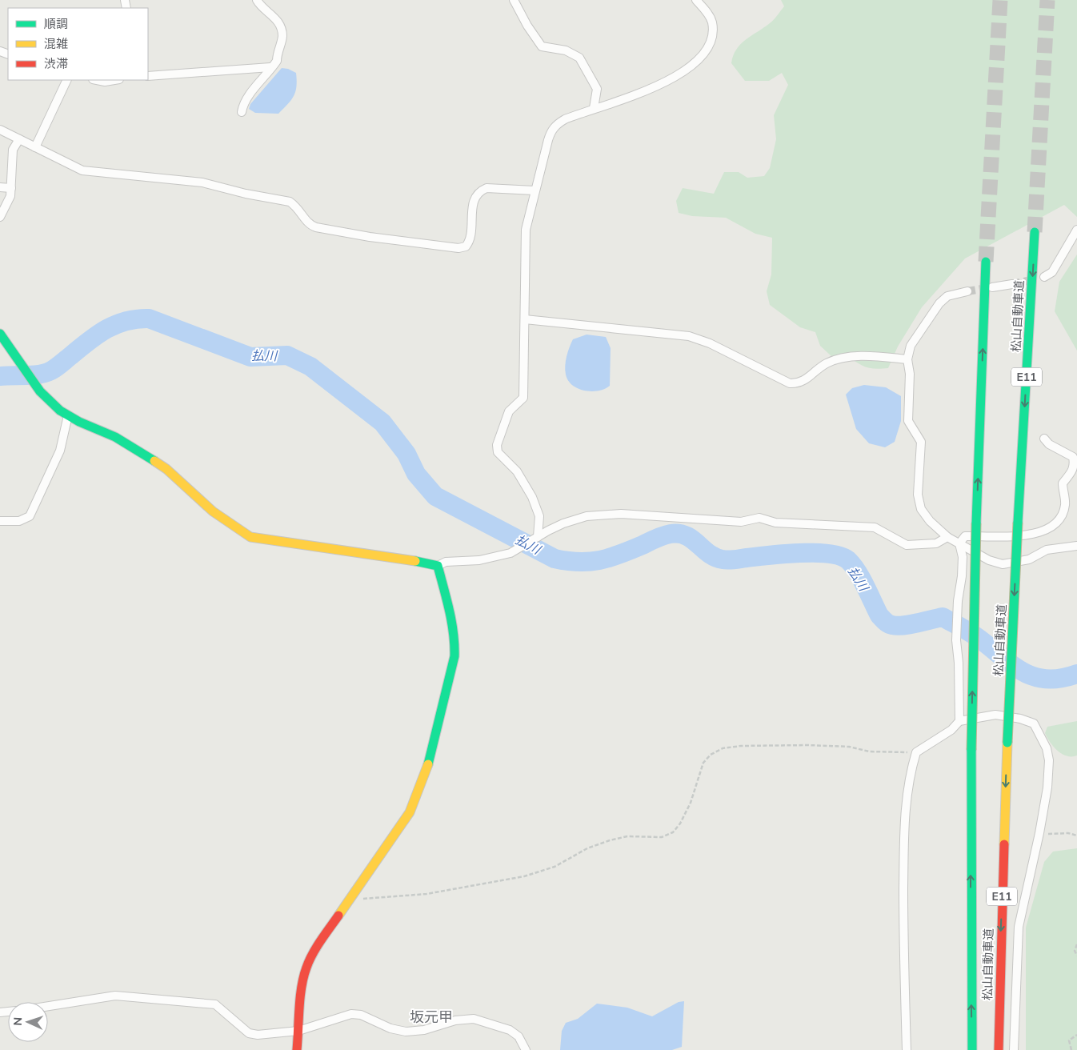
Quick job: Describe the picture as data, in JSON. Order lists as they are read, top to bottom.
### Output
{
  "streets": {
    "main road": ["松山自動車道", "E11"]
  },
  "districts": ["坂元甲"],
  "water": ["払川"],
  "legend": ["順調", "混雑", "渋滞"],
  "north": "left"
}
